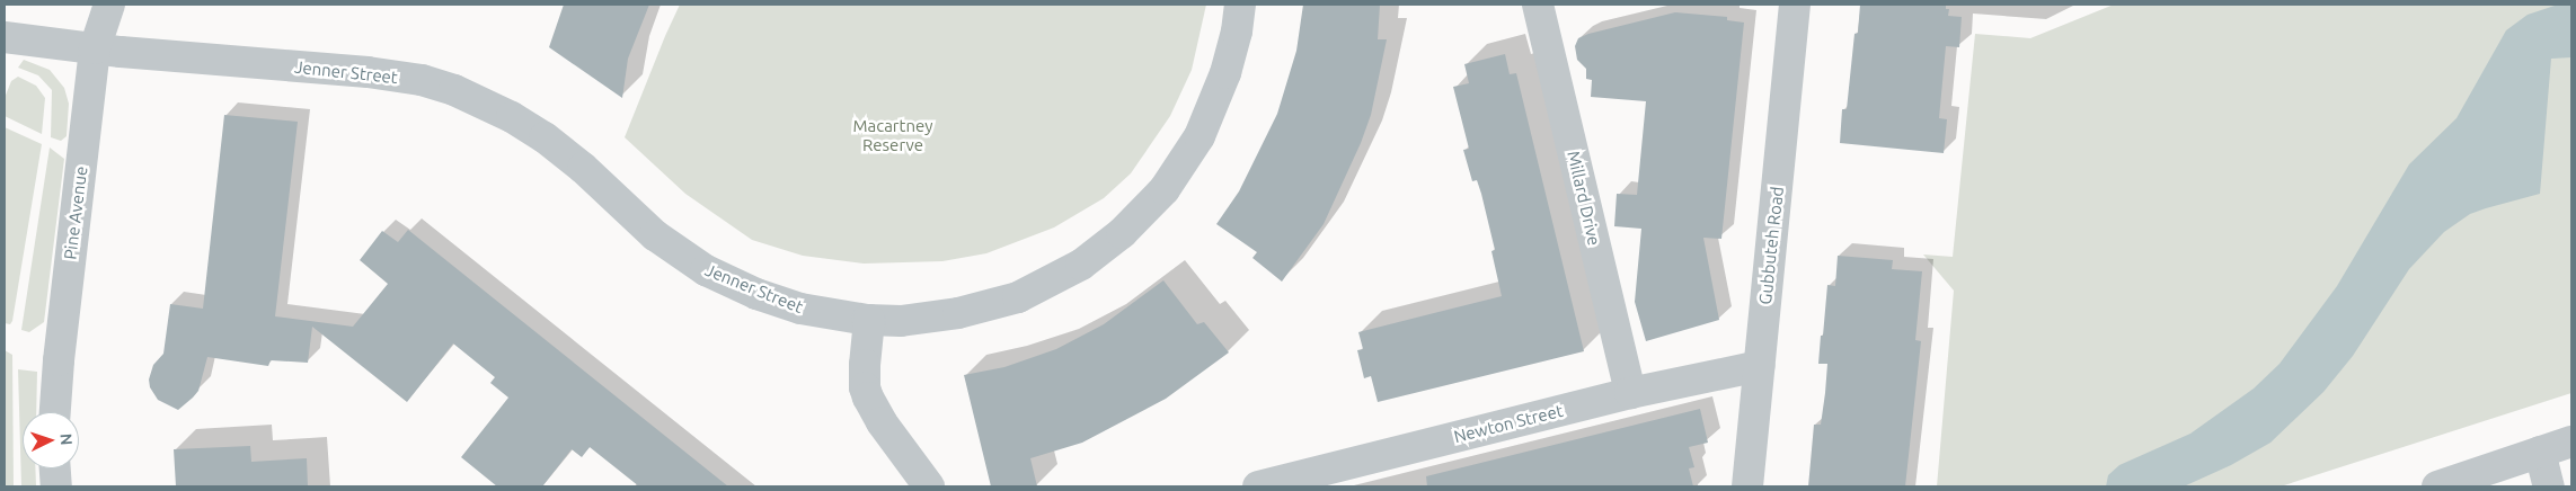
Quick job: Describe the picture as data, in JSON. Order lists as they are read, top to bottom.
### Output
{
  "streets": {
    "street": [
      "Jenner Street",
      "Millard Drive",
      "Pine Avenue",
      "Gubbuteh Road",
      "Newton Street"
    ]
  },
  "crossings": [
    ["Jenner Street", "Pine Avenue"],
    ["Millard Drive", "Newton Street"],
    ["Gubbuteh Road", "Newton Street"]
  ],
  "parks": ["Macartney Reserve"],
  "north": "right"
}
